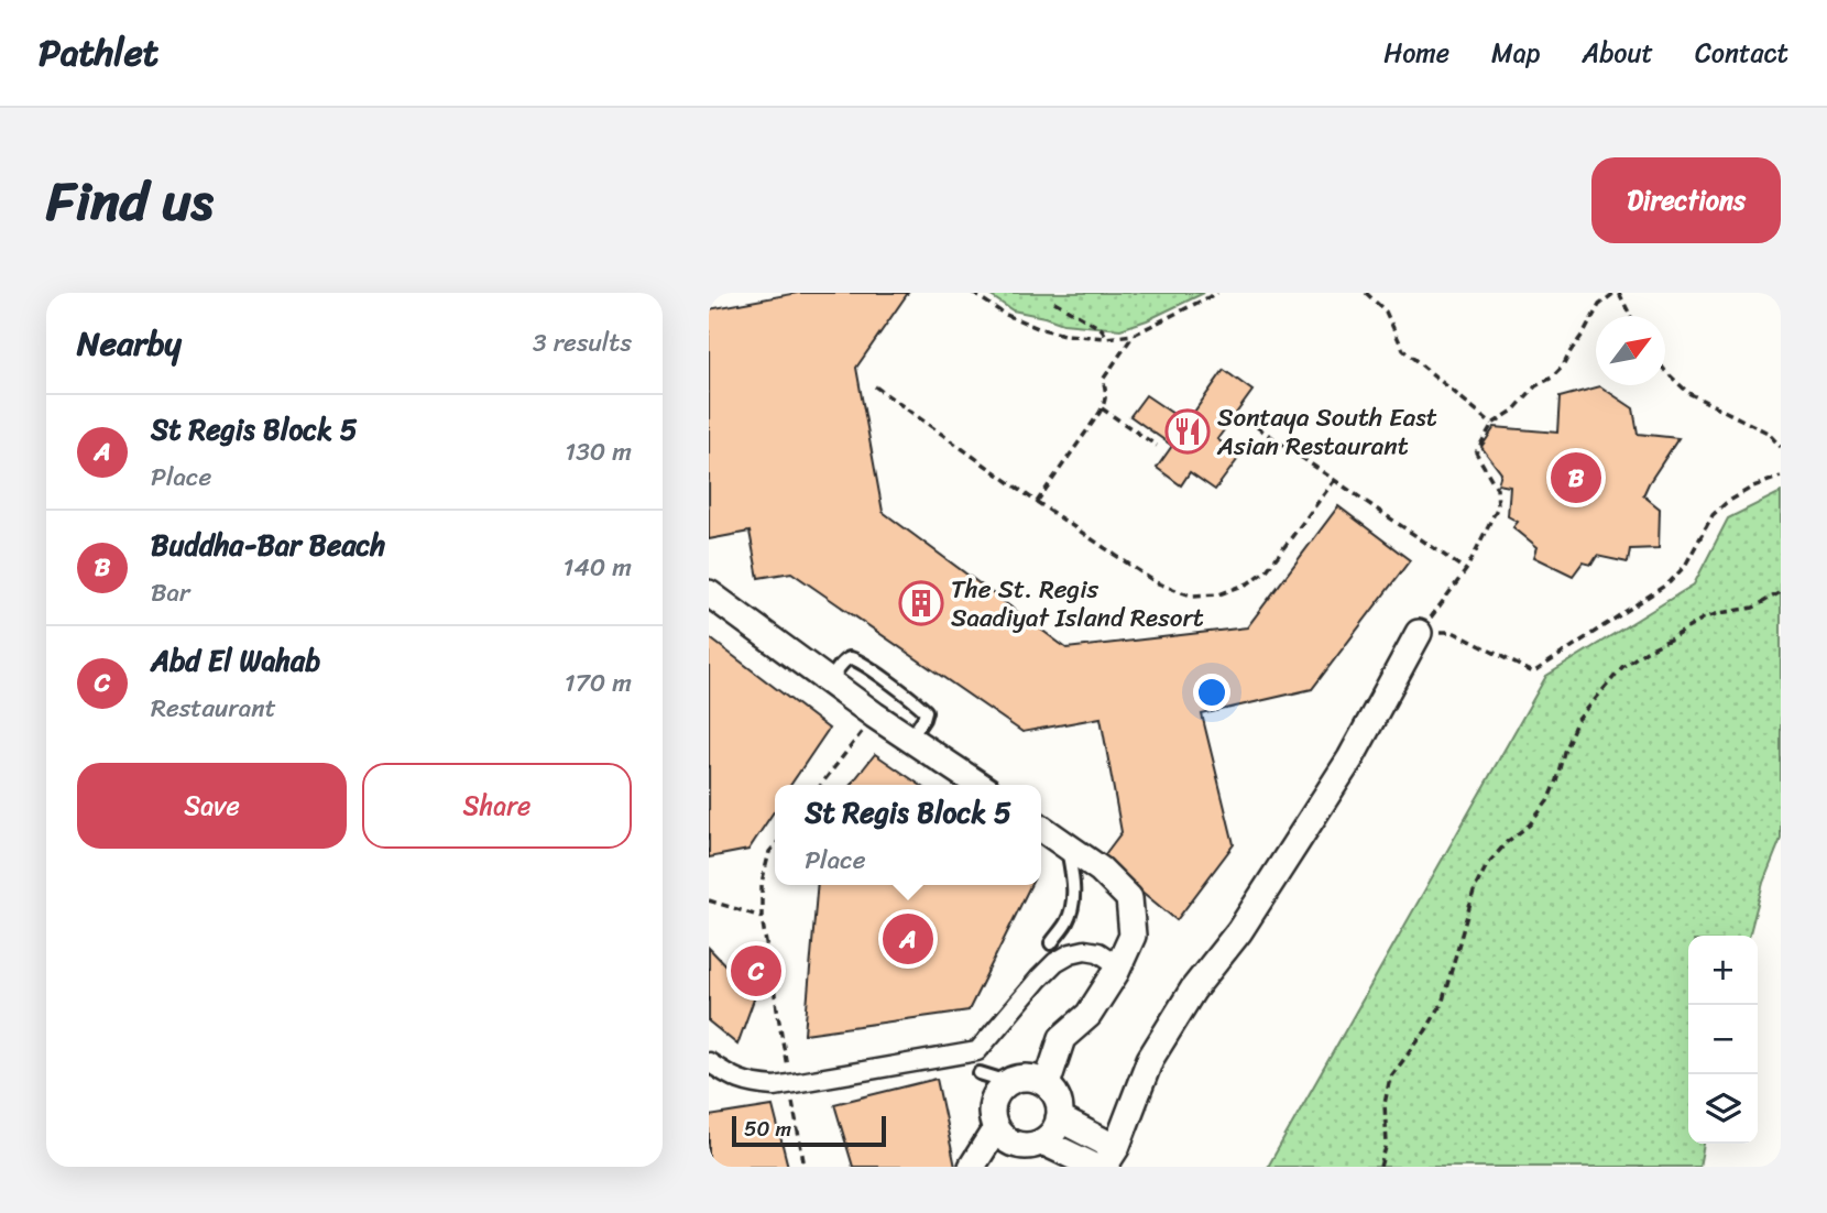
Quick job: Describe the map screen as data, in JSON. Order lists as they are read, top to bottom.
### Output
{
  "places": {
    "restaurant": ["Sontaya South East Asian Restaurant"],
    "building": ["The St. Regis Saadiyat Island Resort"]
  },
  "scale_bar": "50 m",
  "north": "top right",
  "page": {
    "header": "Pathlet",
    "nav": [
      "Home",
      "Map",
      "About",
      "Contact"
    ],
    "title": "Find us",
    "buttons": [
      "Directions",
      ["Save", "Share"]
    ],
    "heading": ["Nearby", "3 results"],
    "list": [
      {
        "mark": "A",
        "name": "St Regis Block 5",
        "note": "Place",
        "value": "130 m"
      },
      {
        "mark": "B",
        "name": "Buddha-Bar Beach",
        "note": "Bar",
        "value": "140 m"
      },
      {
        "mark": "C",
        "name": "Abd El Wahab",
        "note": "Restaurant",
        "value": "170 m"
      }
    ],
    "pins": ["B", "A", "C"],
    "popup": ["St Regis Block 5", "Place"],
    "map_buttons": ["+", "−"],
    "scale": "50 m"
  }
}
